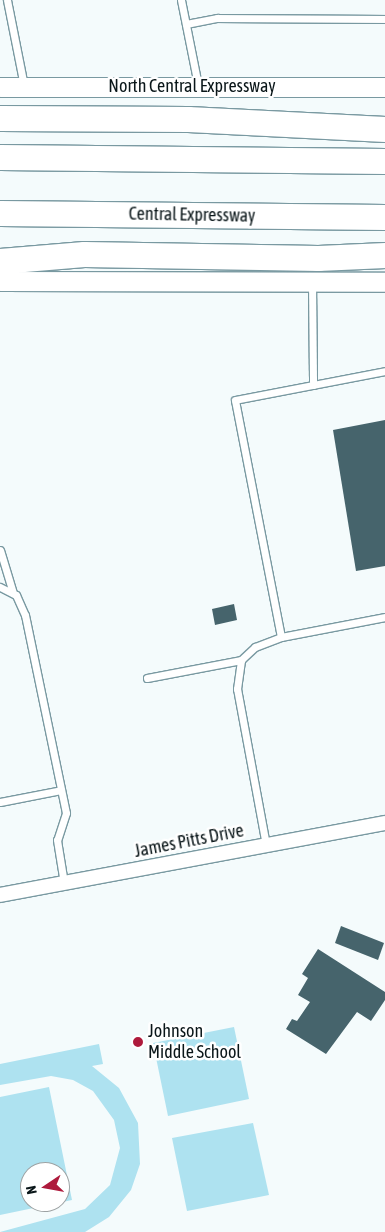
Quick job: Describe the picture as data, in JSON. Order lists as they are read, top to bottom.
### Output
{
  "streets": {
    "highway": ["Central Expressway"],
    "main road": ["North Central Expressway"],
    "street": ["James Pitts Drive"]
  },
  "places": ["Johnson Middle School"],
  "north": "left"
}
